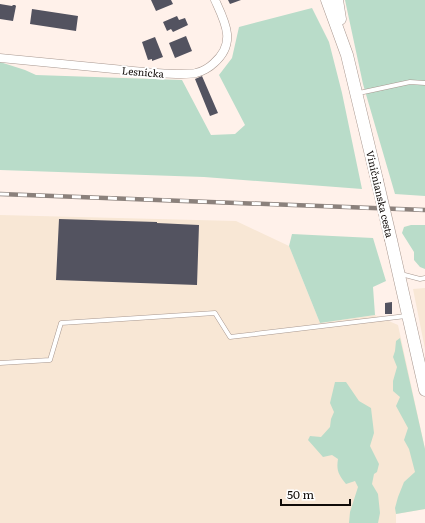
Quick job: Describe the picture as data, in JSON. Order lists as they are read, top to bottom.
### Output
{
  "streets": {
    "main road": ["Viničnianska cesta"],
    "street": ["Lesnícka"]
  },
  "scale_bar": "50 m"
}
